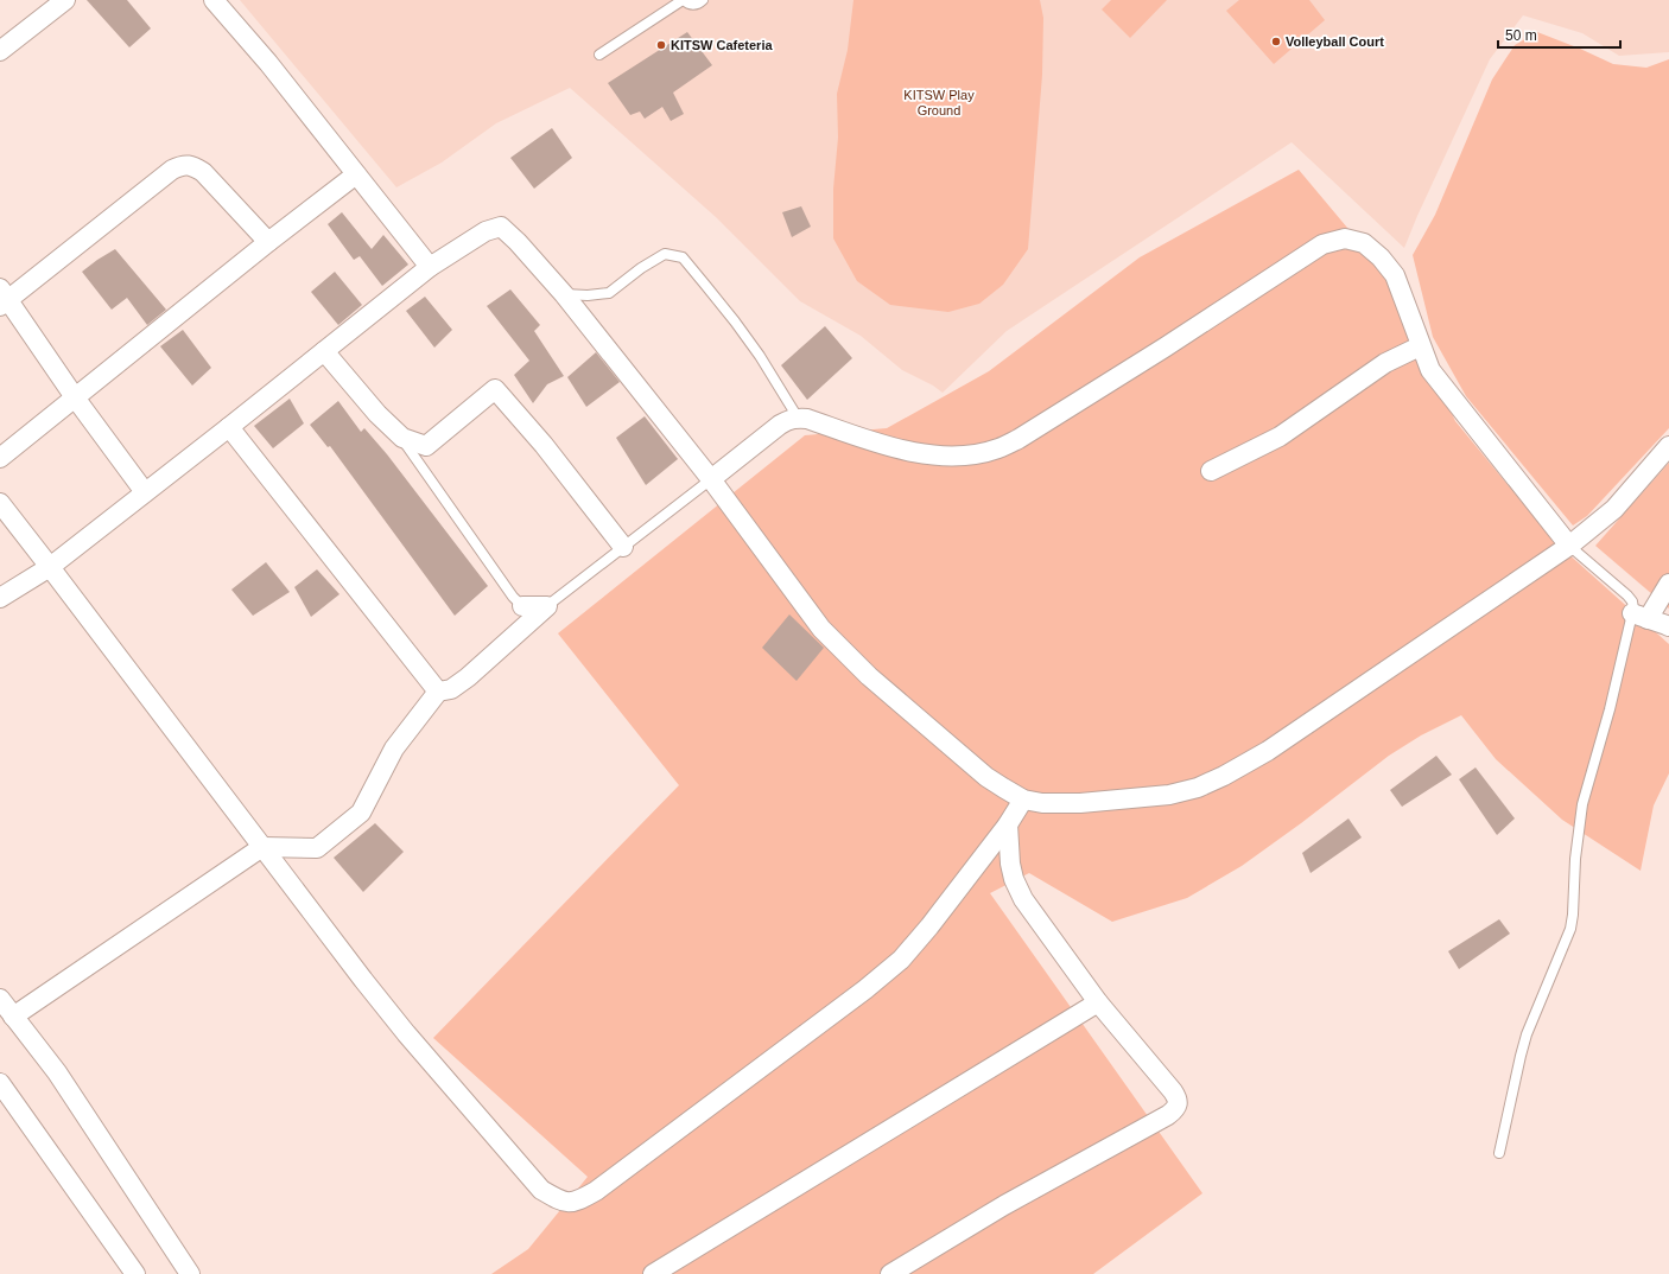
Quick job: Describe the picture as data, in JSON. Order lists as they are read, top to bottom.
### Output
{
  "parks": ["KITSW Play Ground"],
  "places": ["Volleyball Court", "KITSW Cafeteria"],
  "scale_bar": "50 m"
}
